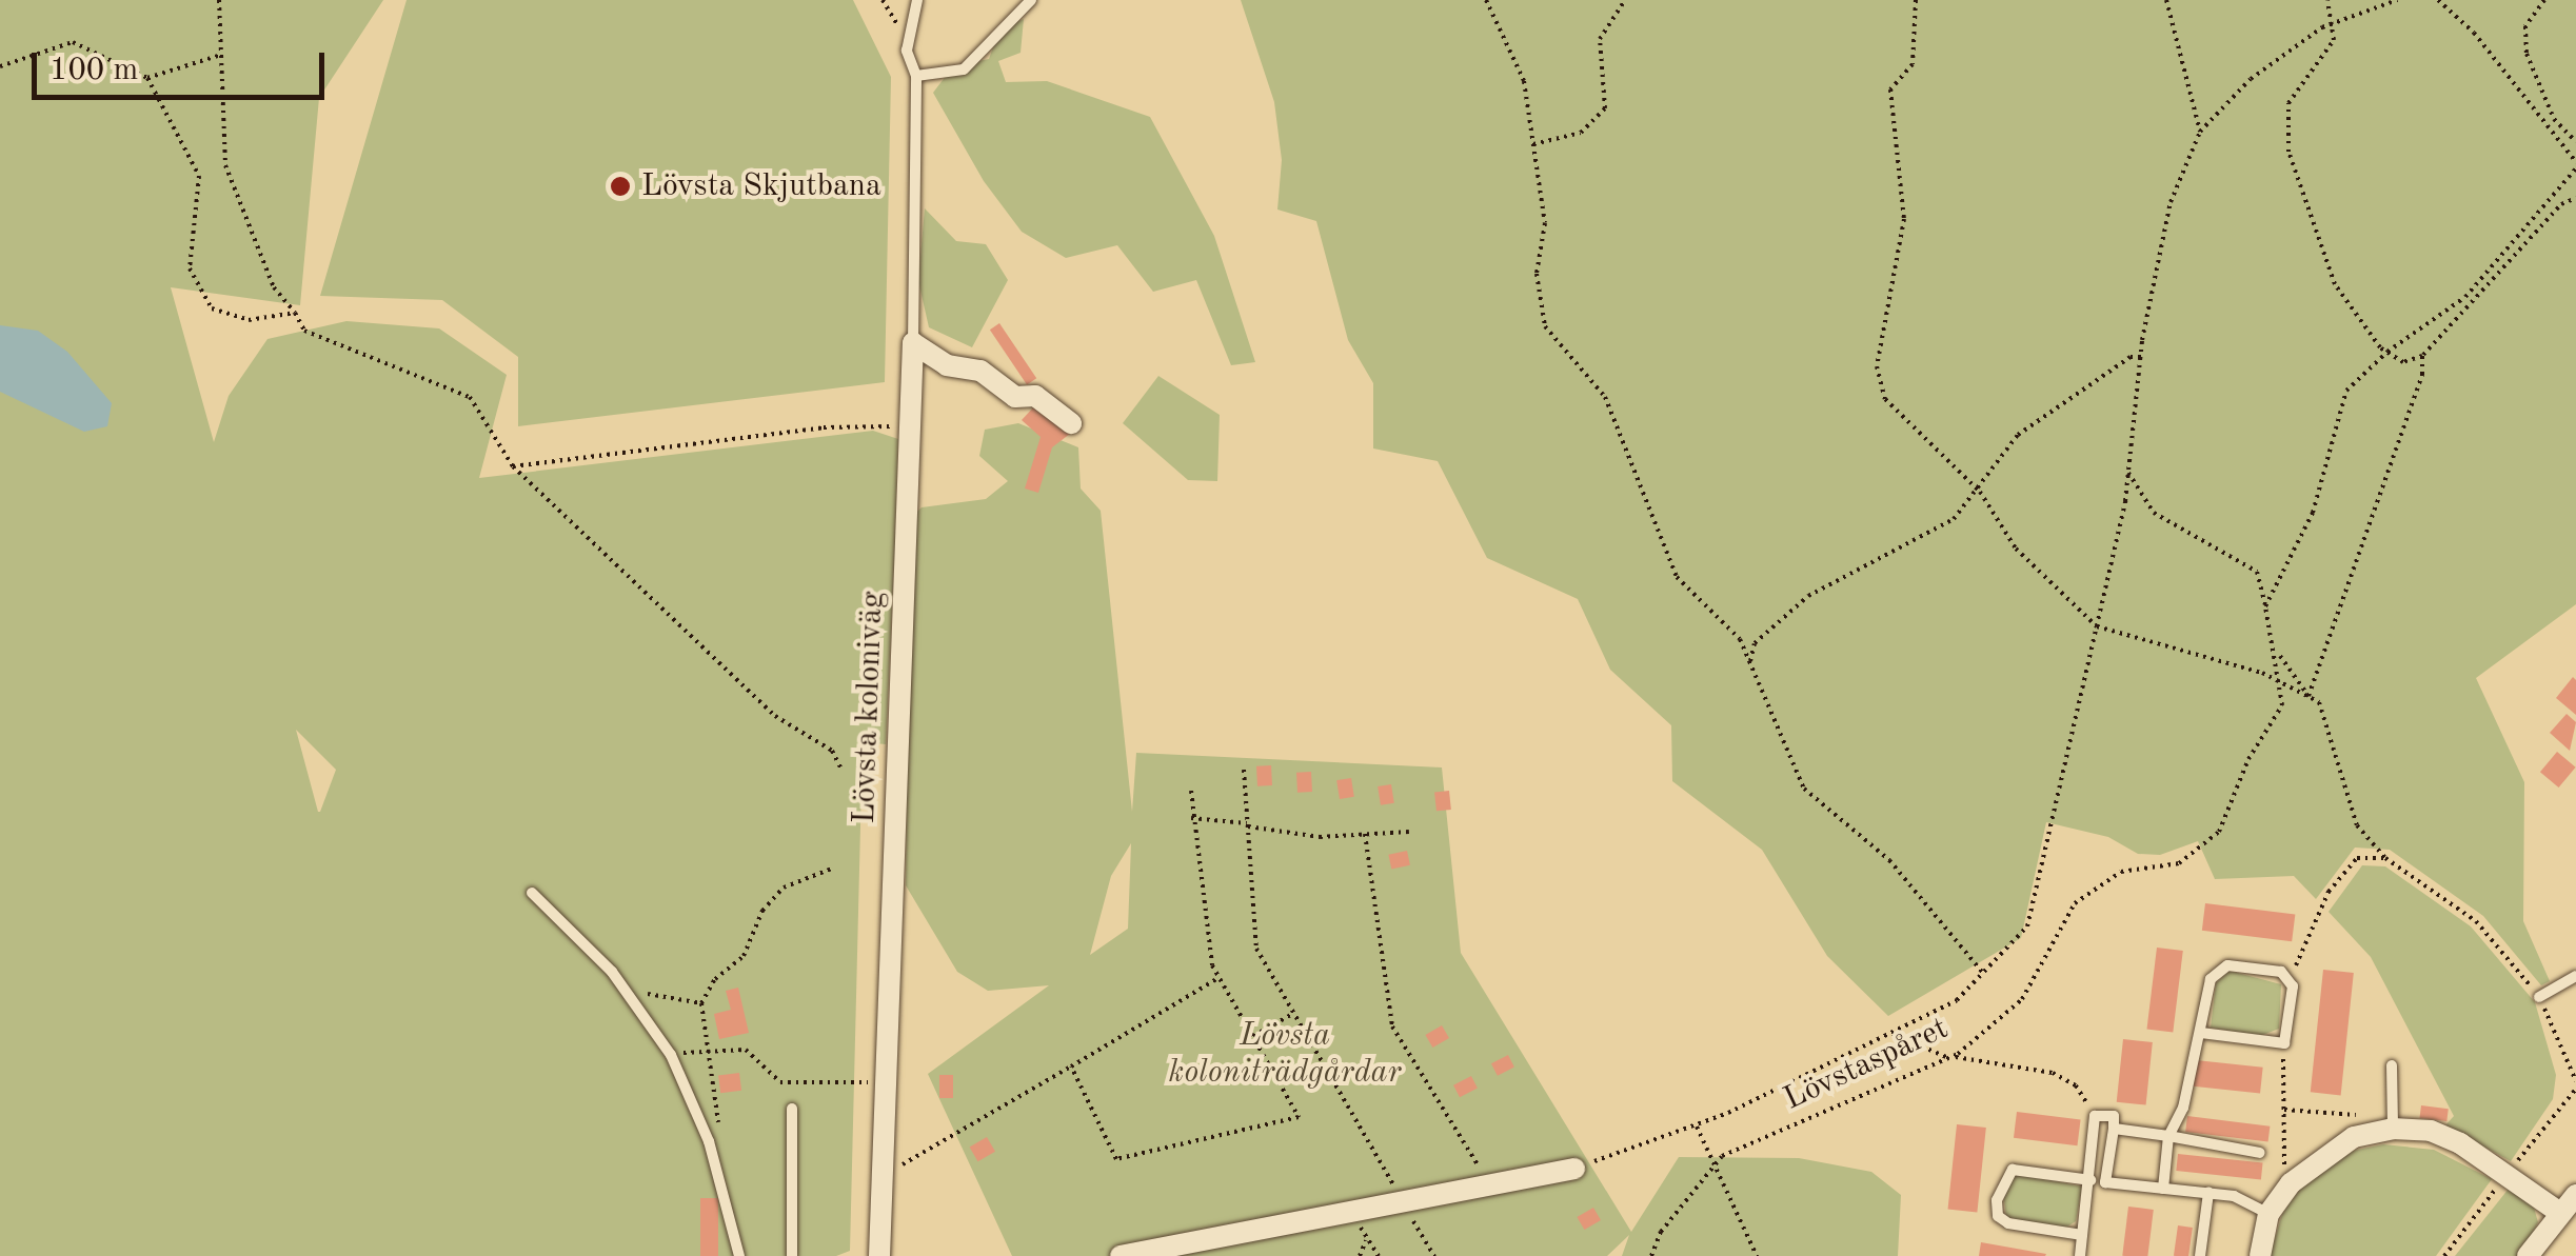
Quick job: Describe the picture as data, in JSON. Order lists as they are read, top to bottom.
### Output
{
  "streets": {
    "street": ["Lövsta koloniväg"],
    "path": ["Lövstaspåret"]
  },
  "parks": ["Lövsta koloniträdgårdar"],
  "places": ["Lövsta Skjutbana"],
  "scale_bar": "100 m"
}
